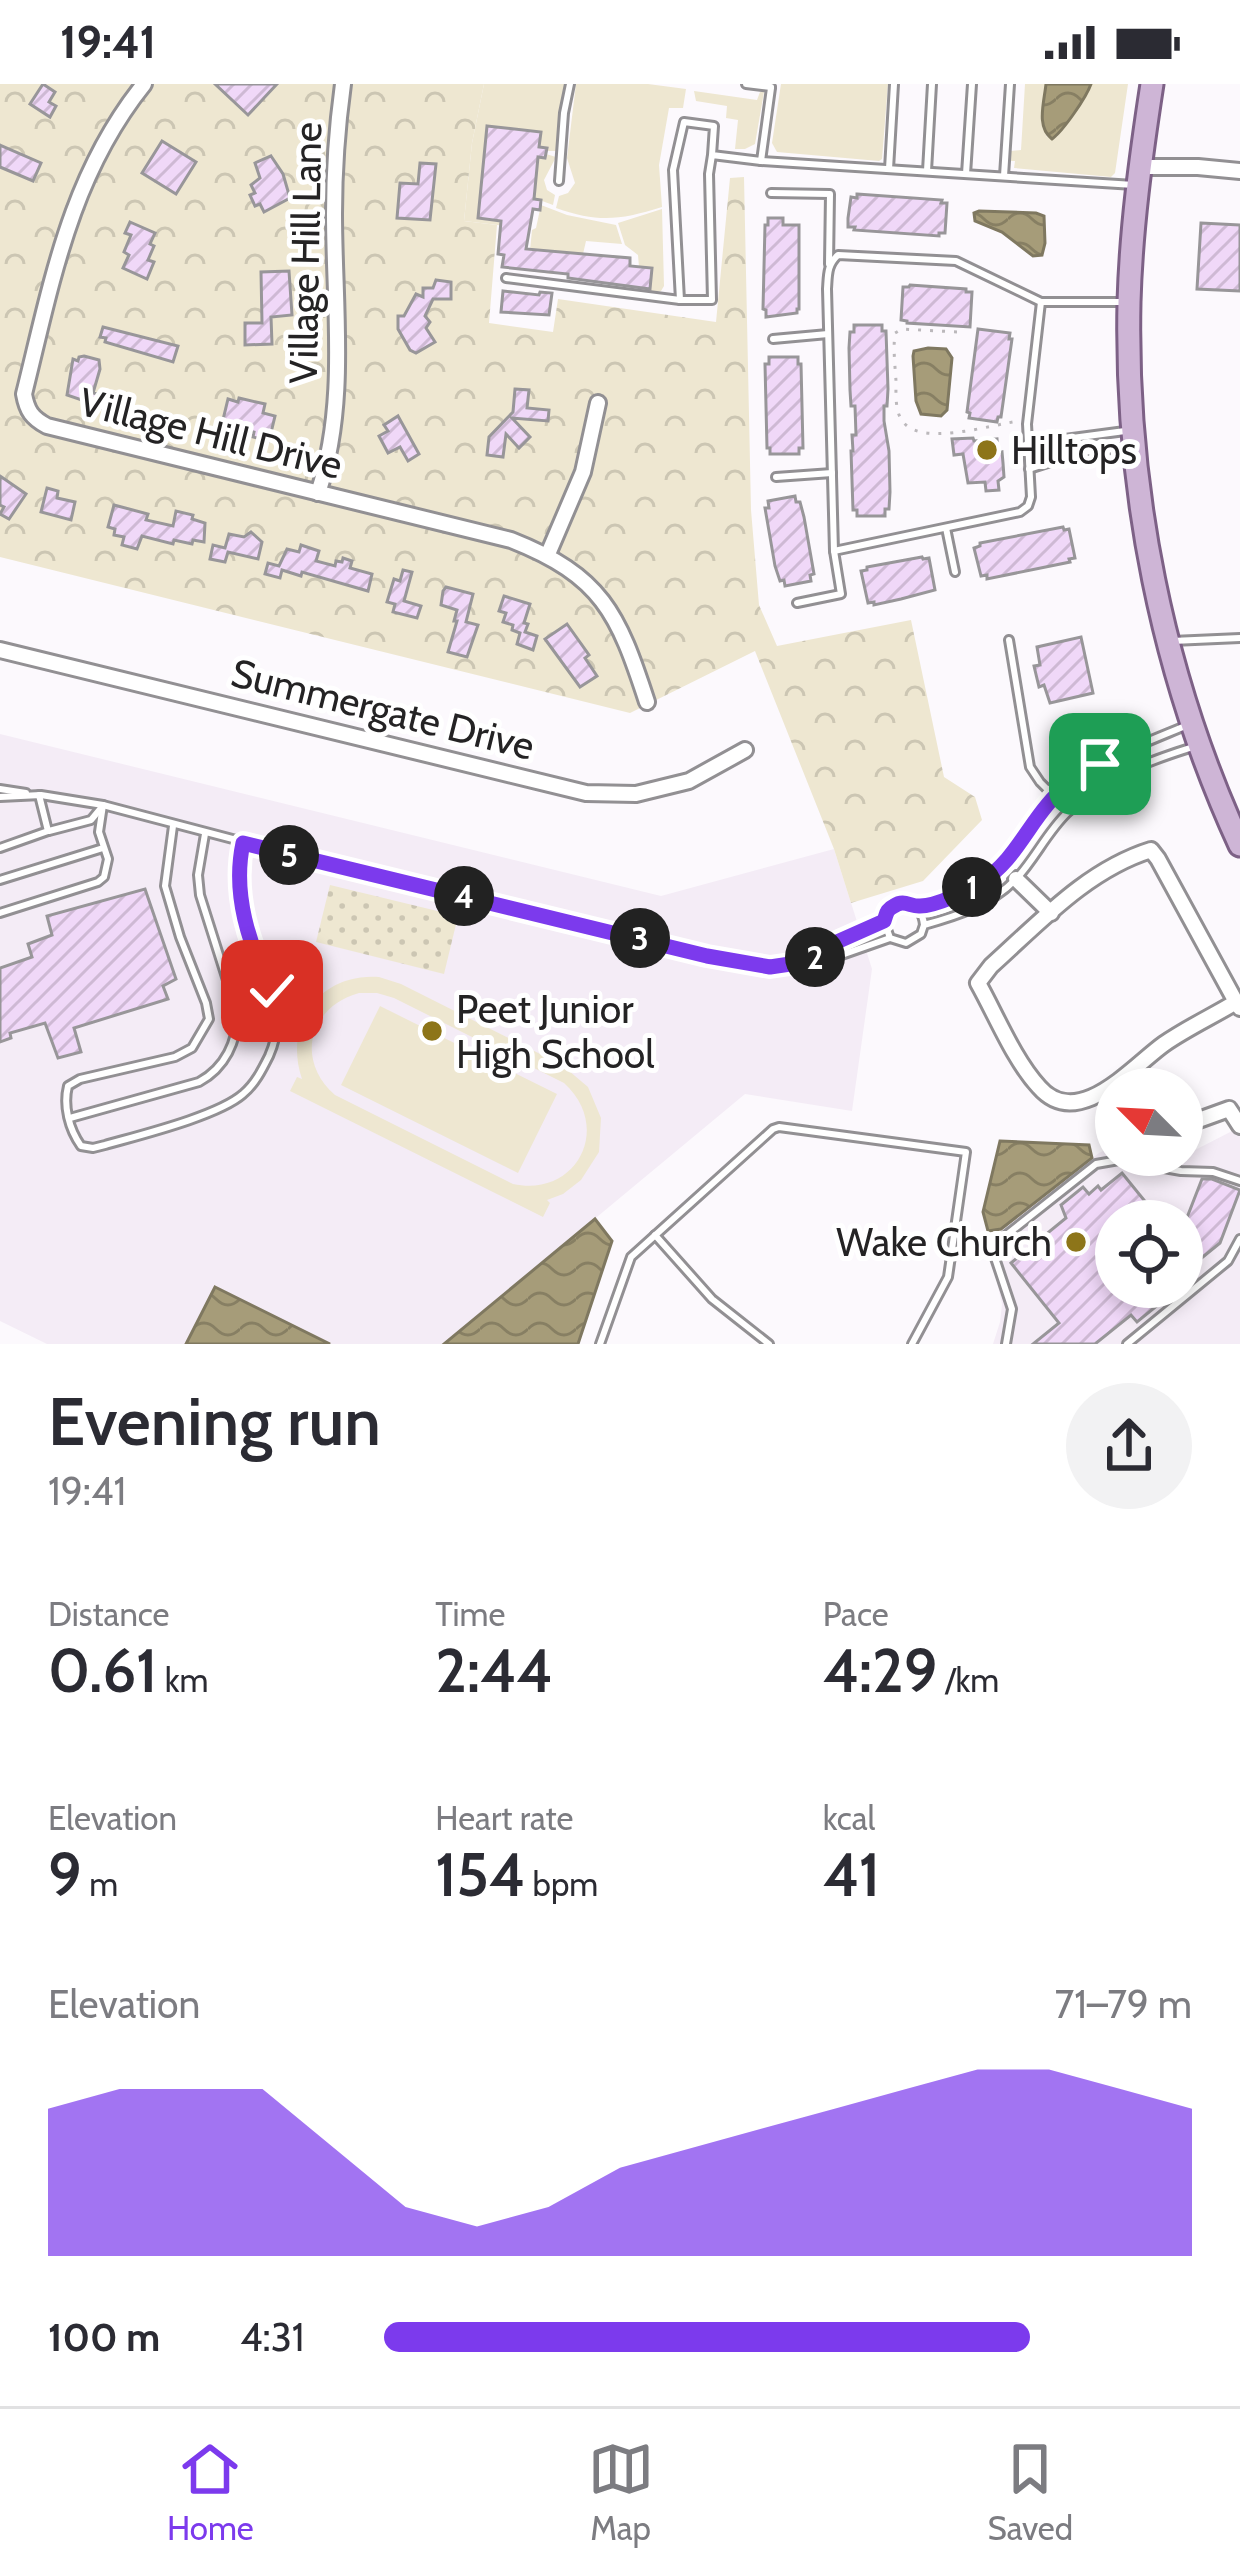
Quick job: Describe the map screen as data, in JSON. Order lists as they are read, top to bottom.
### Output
{
  "streets": {
    "street": ["Village Hill Lane", "Village Hill Drive", "Summergate Drive"]
  },
  "crossings": [
    ["Village Hill Lane", "Village Hill Drive"]
  ],
  "places": ["Hilltops", "Peet Junior High School", "Wake Church"],
  "north": "top left",
  "page": {
    "status": "19:41",
    "pins": [
      "5",
      "1",
      "4",
      "3",
      "2"
    ],
    "heading": ["Evening run", "19:41"],
    "stats": [
      ["Distance", "0.61 km"],
      ["Time", "2:44"],
      ["Pace", "4:29 /km"],
      ["Elevation", "9 m"],
      ["Heart rate", "154 bpm"],
      ["kcal", "41"]
    ],
    "chart": ["Elevation", "71–79 m"],
    "list": [
      {
        "name": "100 m",
        "note": "4:31"
      }
    ],
    "tabs": ["Home", "Map", "Saved"]
  }
}
